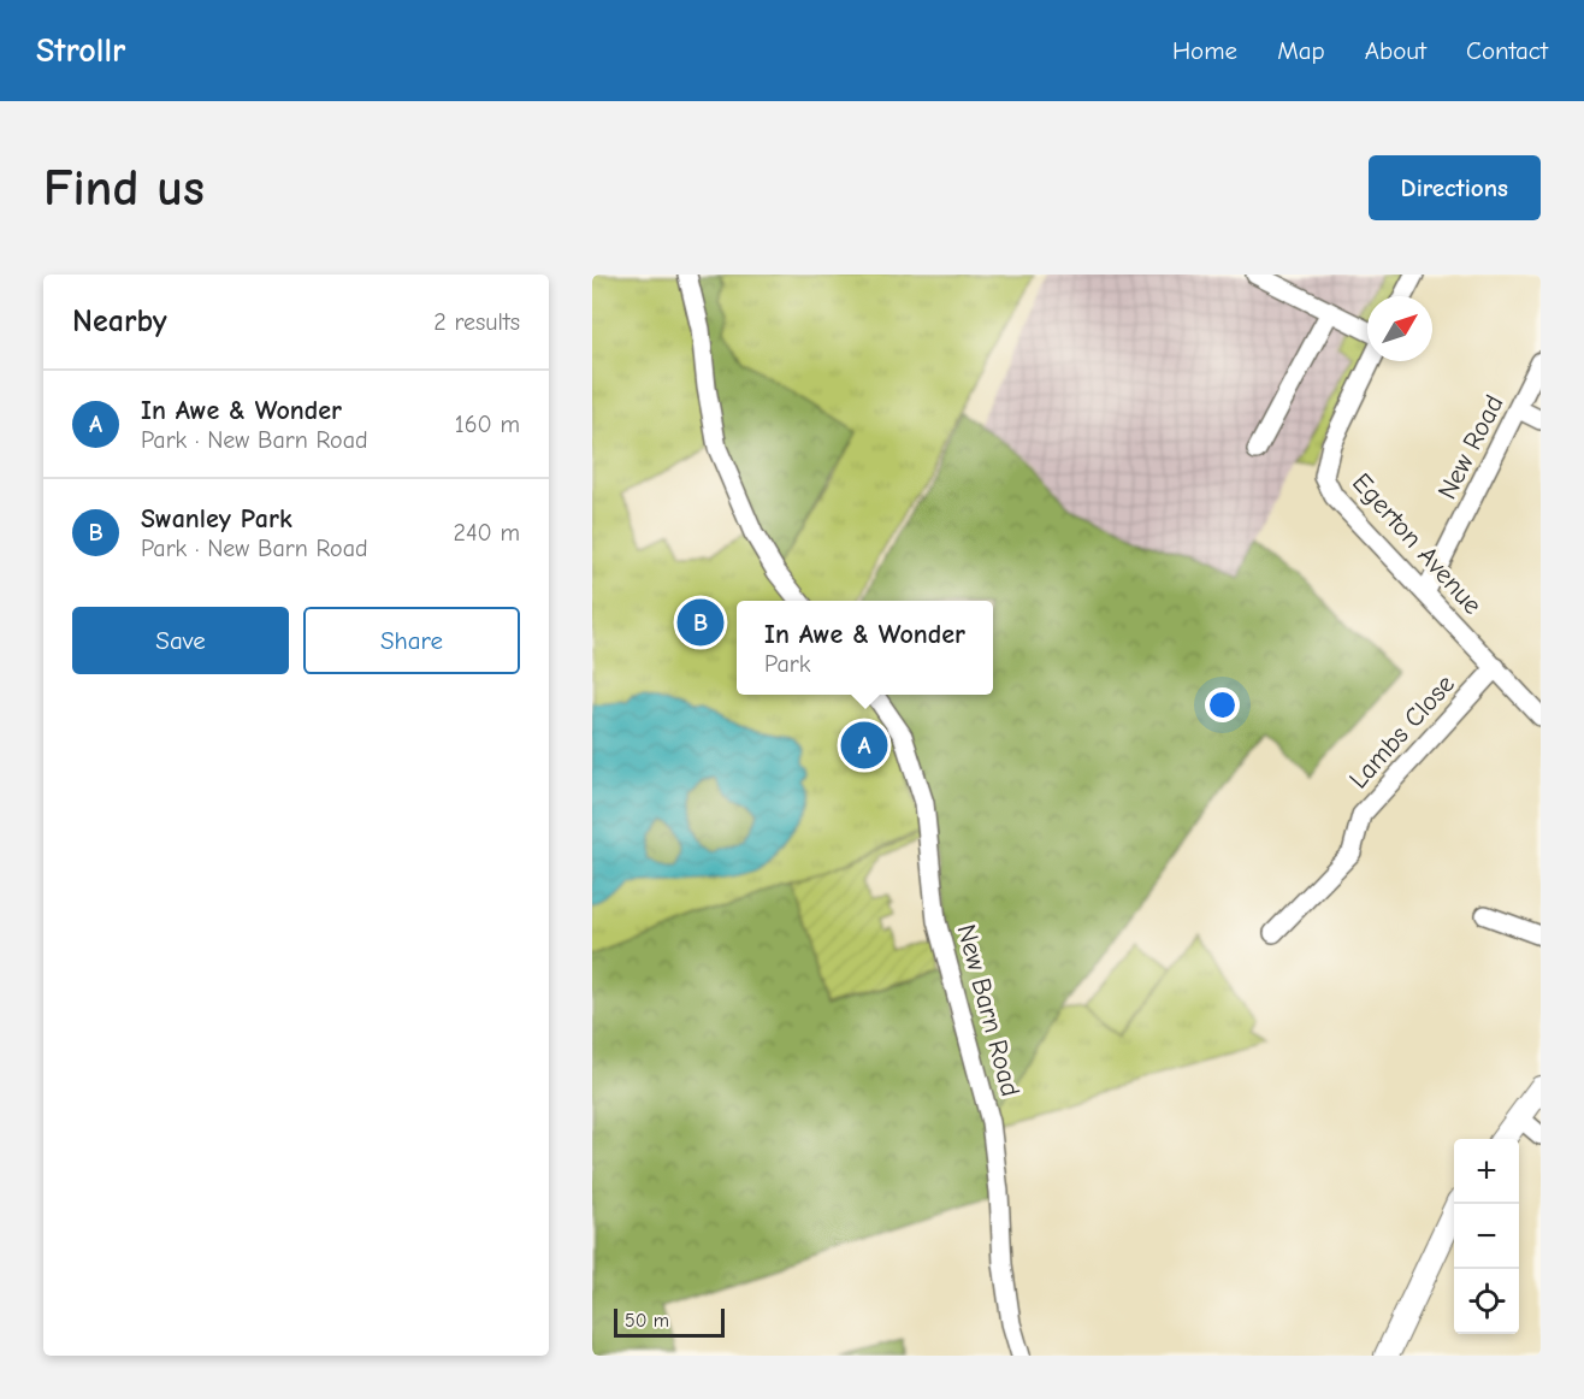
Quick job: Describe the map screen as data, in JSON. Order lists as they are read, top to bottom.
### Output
{
  "streets": {
    "street": [
      "New Road",
      "Egerton Avenue",
      "Lambs Close",
      "New Barn Road"
    ]
  },
  "crossings": [
    ["New Road", "Egerton Avenue"],
    ["Egerton Avenue", "Lambs Close"]
  ],
  "scale_bar": "50 m",
  "north": "top right",
  "page": {
    "header": "Strollr",
    "nav": [
      "Home",
      "Map",
      "About",
      "Contact"
    ],
    "buttons": [
      "Directions",
      ["Save", "Share"]
    ],
    "title": "Find us",
    "heading": ["Nearby", "2 results"],
    "list": [
      {
        "mark": "A",
        "name": "In Awe & Wonder",
        "note": "Park · New Barn Road",
        "value": "160 m"
      },
      {
        "mark": "B",
        "name": "Swanley Park",
        "note": "Park · New Barn Road",
        "value": "240 m"
      }
    ],
    "pins": ["B", "A"],
    "popup": ["In Awe & Wonder", "Park"],
    "map_buttons": ["+", "−"],
    "scale": "50 m"
  }
}
